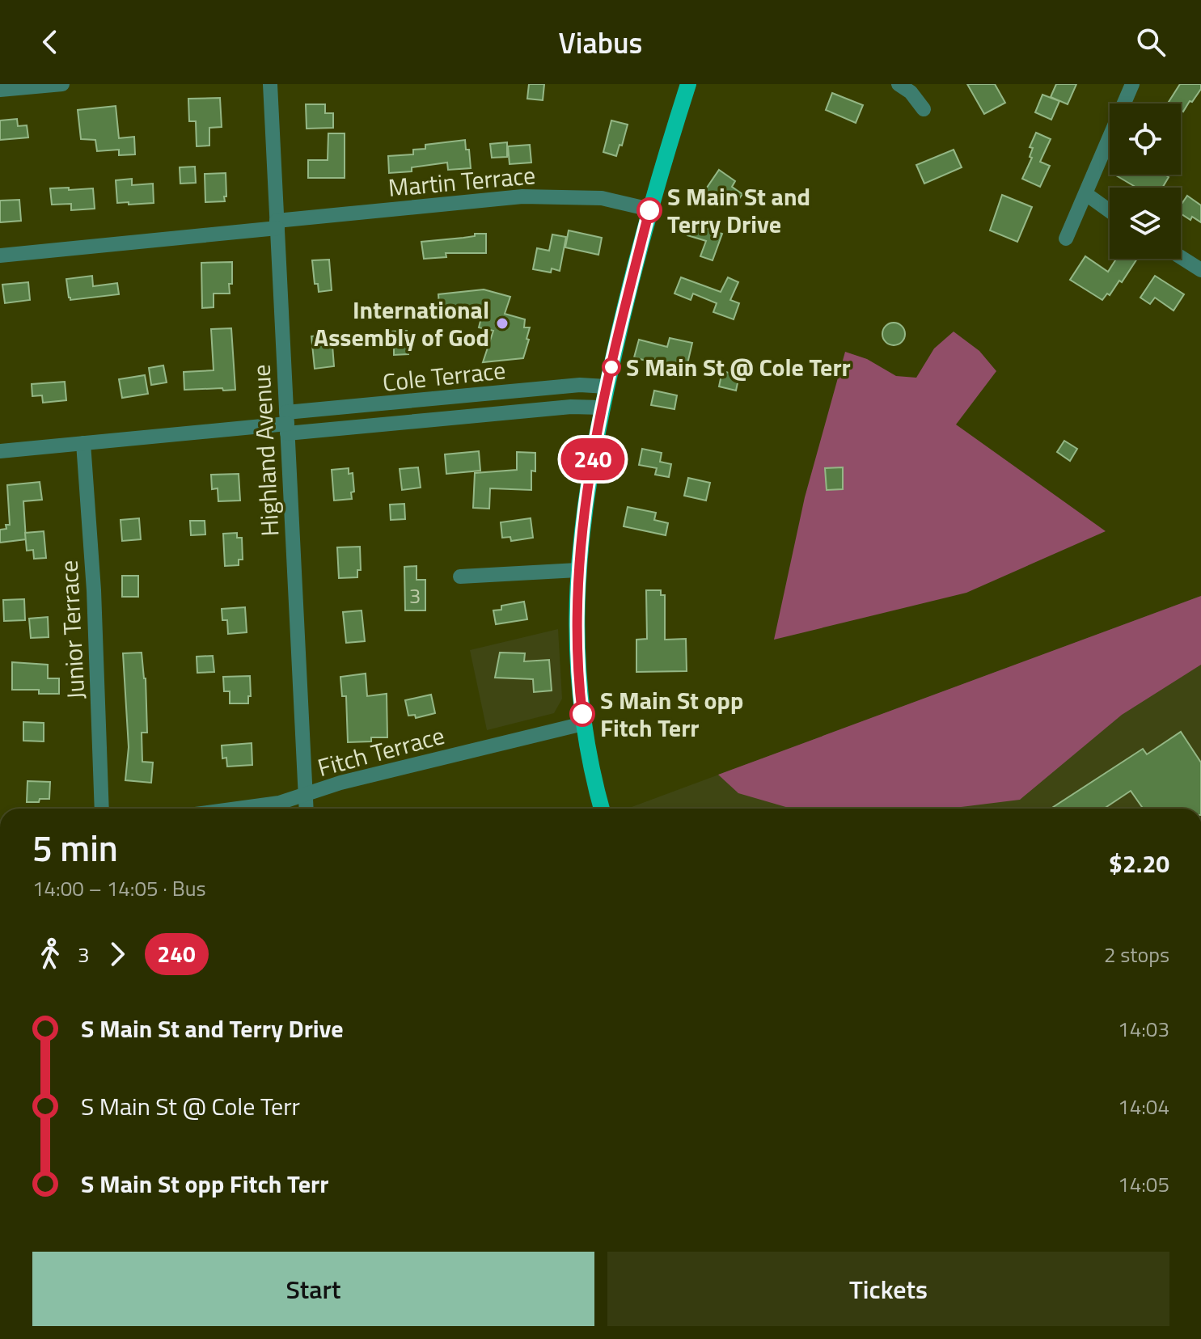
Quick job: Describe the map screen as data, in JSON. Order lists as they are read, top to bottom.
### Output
{
  "streets": {
    "street": [
      "Martin Terrace",
      "Cole Terrace",
      "Highland Avenue",
      "Junior Terrace",
      "Fitch Terrace"
    ]
  },
  "crossings": [
    ["Martin Terrace", "Highland Avenue"],
    ["Cole Terrace", "Highland Avenue"],
    ["Cole Terrace", "Junior Terrace"],
    ["Highland Avenue", "Fitch Terrace"]
  ],
  "places": [
    "S Main St and Terry Drive",
    "International Assembly of God",
    "S Main St @ Cole Terr",
    "S Main St opp Fitch Terr"
  ],
  "lines": ["bus line 240"],
  "house_numbers": ["3"],
  "page": {
    "header": "Viabus",
    "on_map": "240",
    "heading": ["5 min", "14:00 – 14:05 · Bus", "$2.20"],
    "legs": ["3", "240", "2 stops"],
    "list": [
      {
        "name": "S Main St and Terry Drive",
        "value": "14:03"
      },
      {
        "name": "S Main St @ Cole Terr",
        "value": "14:04"
      },
      {
        "name": "S Main St opp Fitch Terr",
        "value": "14:05"
      }
    ],
    "buttons": ["Start", "Tickets"]
  }
}
